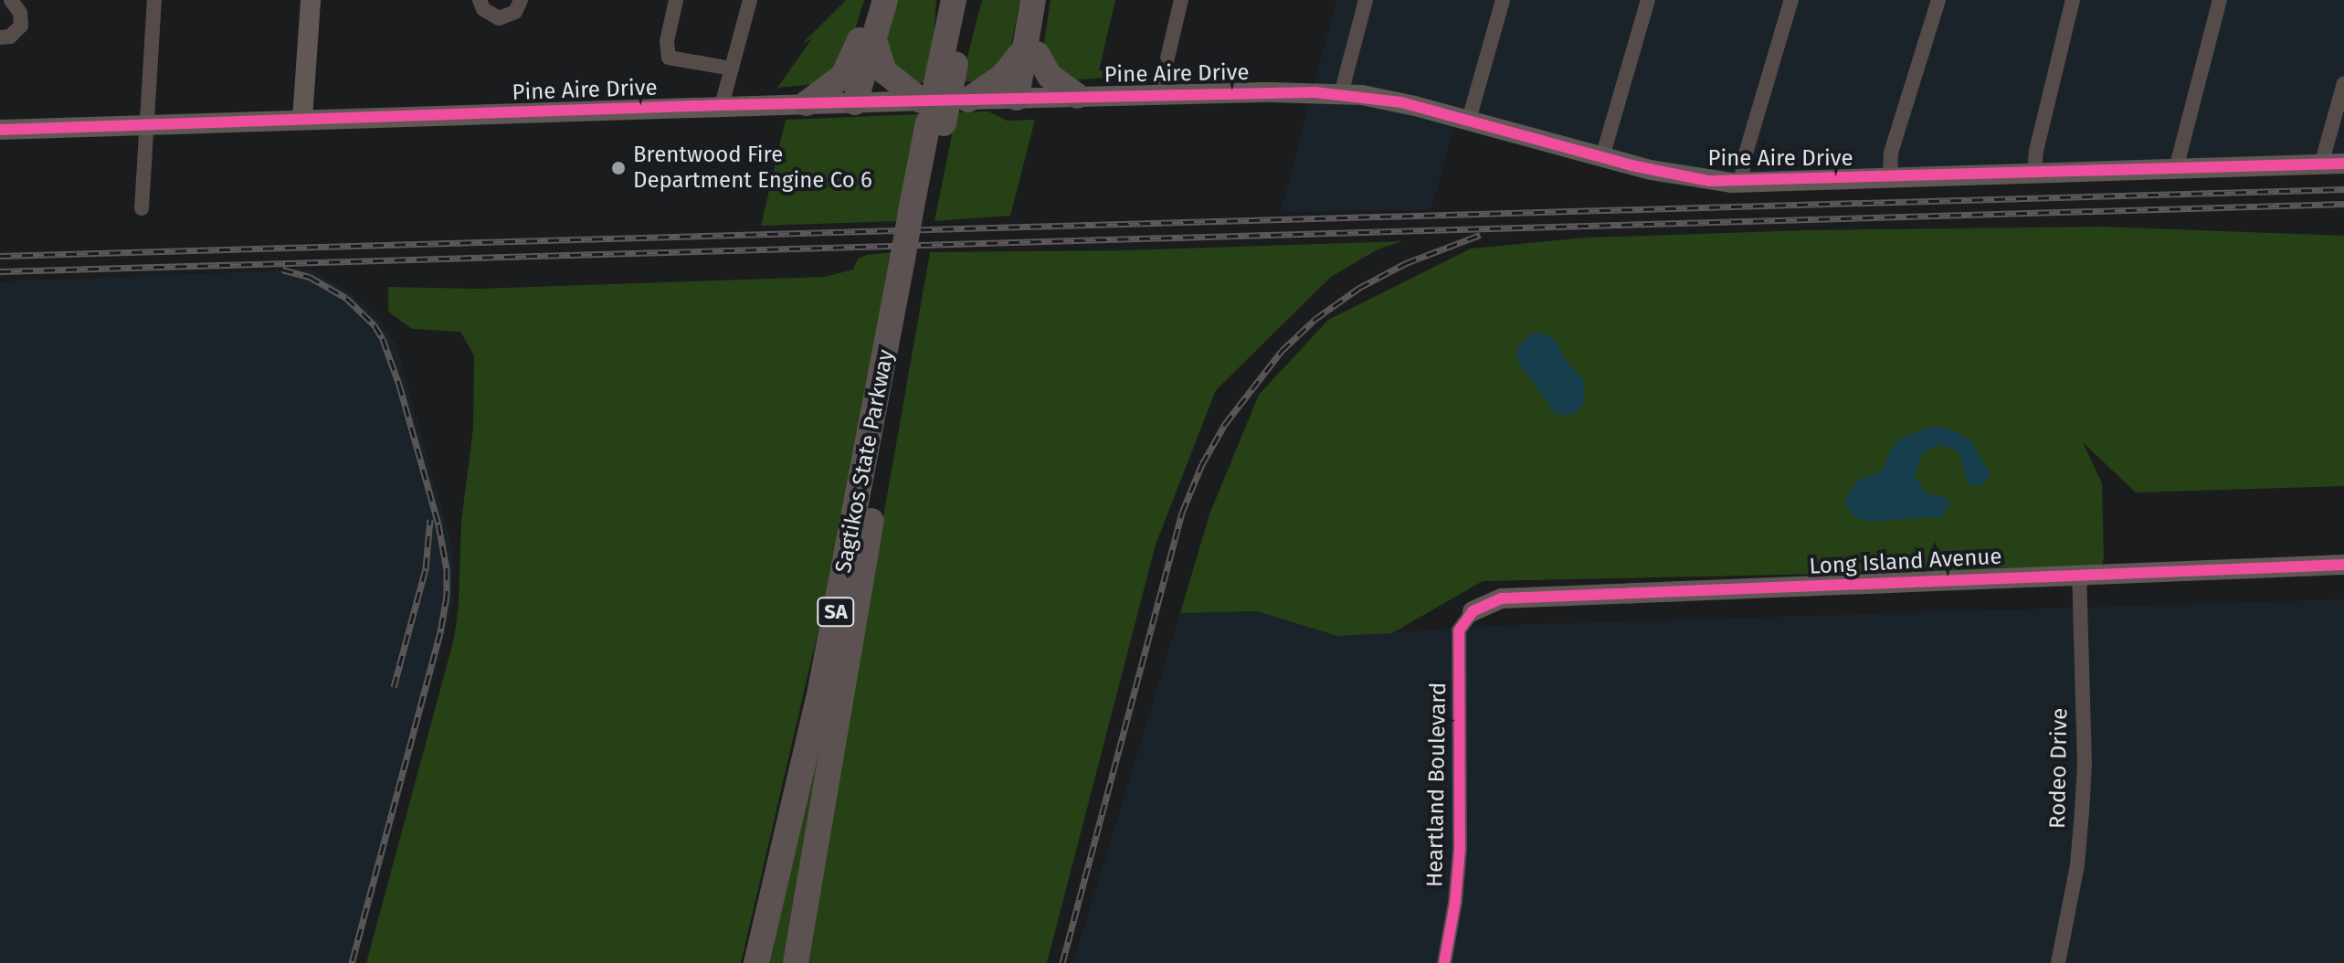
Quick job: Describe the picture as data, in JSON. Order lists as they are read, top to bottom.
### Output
{
  "streets": {
    "highway": ["Sagtikos State Parkway", "SA"],
    "street": [
      "Pine Aire Drive",
      "Long Island Avenue",
      "Rodeo Drive",
      "Heartland Boulevard"
    ]
  },
  "crossings": [
    ["Pine Aire Drive", "Sagtikos State Parkway"],
    ["Long Island Avenue", "Rodeo Drive"],
    ["Long Island Avenue", "Heartland Boulevard"]
  ],
  "places": ["Brentwood Fire Department Engine Co 6"]
}
